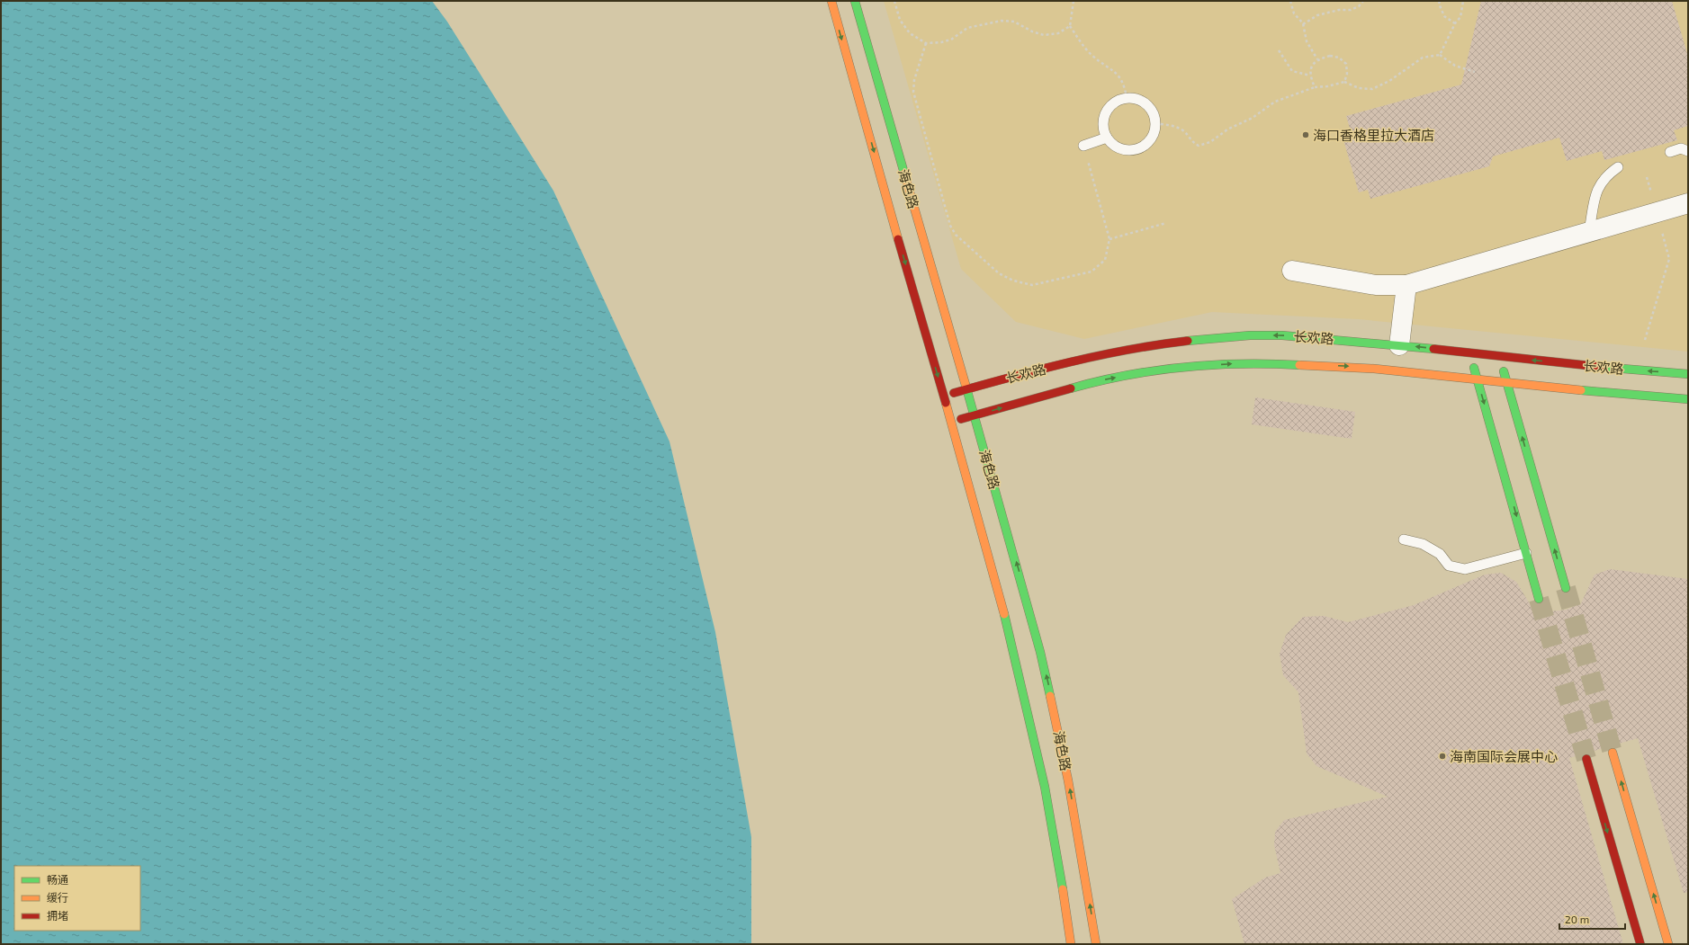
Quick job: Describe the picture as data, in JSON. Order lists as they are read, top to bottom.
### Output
{
  "streets": {
    "street": ["海色路", "长欢路"]
  },
  "crossings": [
    ["海色路", "长欢路"]
  ],
  "places": ["海口香格里拉大酒店", "海南国际会展中心"],
  "legend": ["畅通", "缓行", "拥堵"],
  "scale_bar": "20 m"
}
